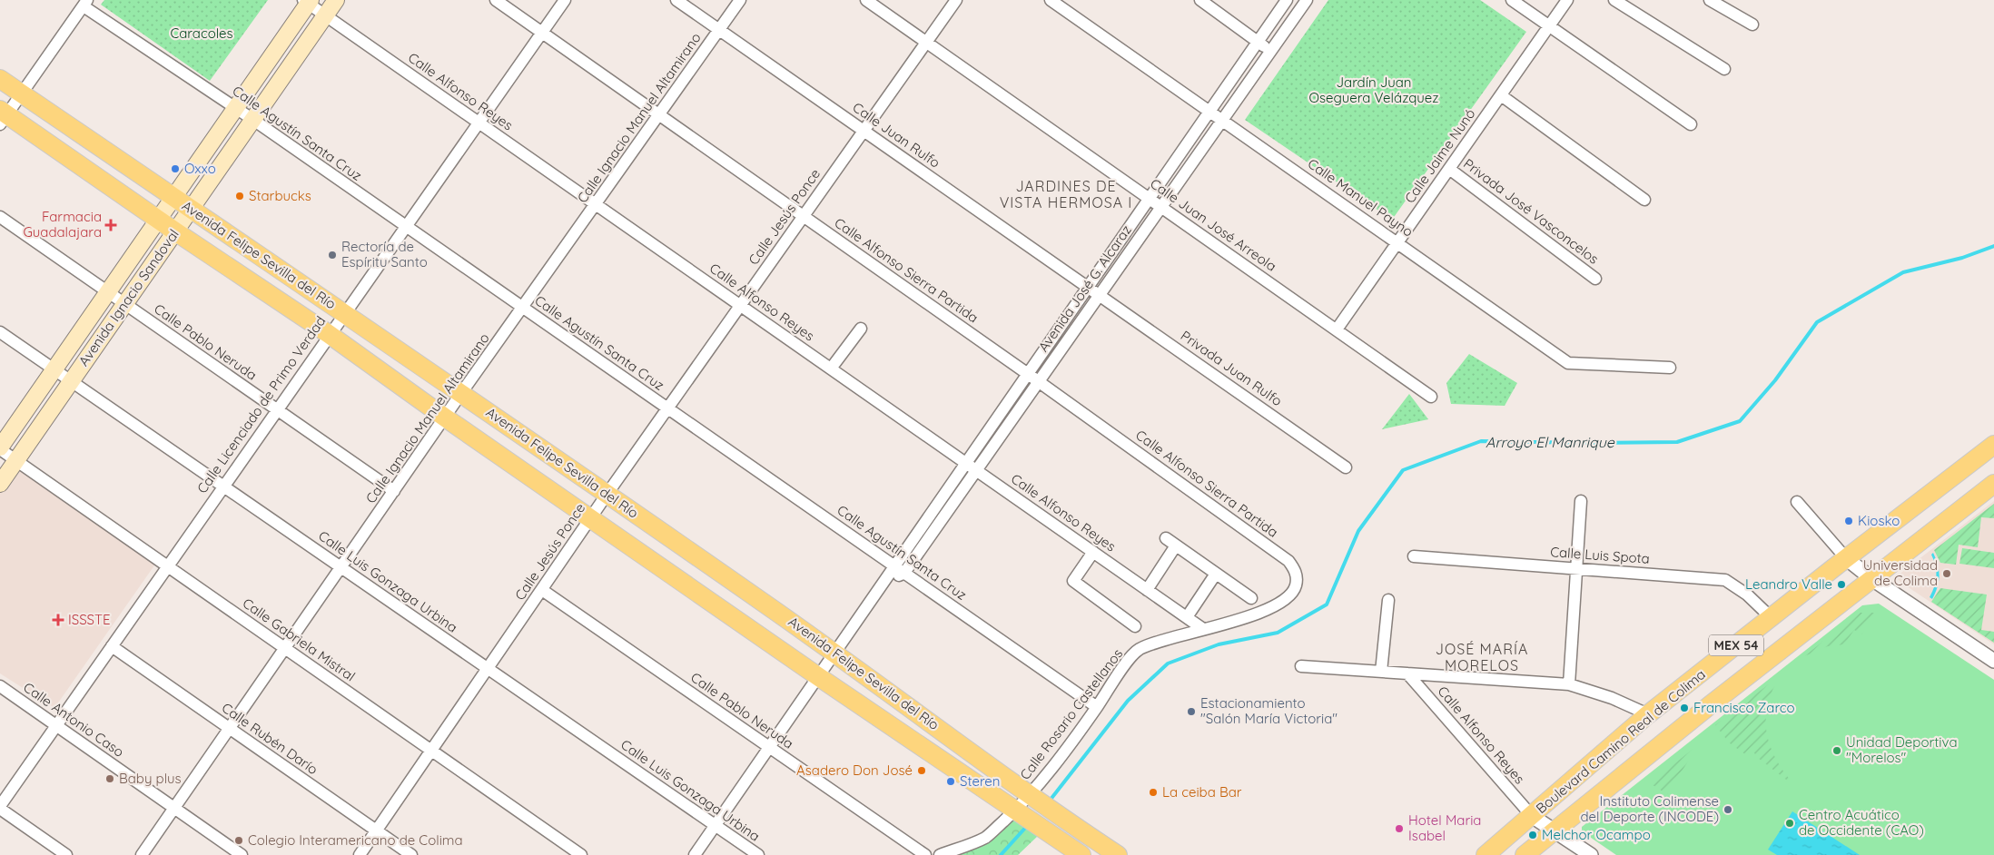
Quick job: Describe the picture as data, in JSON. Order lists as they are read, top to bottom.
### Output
{
  "streets": {
    "main road": [
      "Avenida Felipe Sevilla del Río",
      "Avenida Ignacio Sandoval",
      "MEX 54",
      "Boulevard Camino Real de Colima"
    ],
    "street": [
      "Calle Alfonso Reyes",
      "Calle Ignacio Manuel Altamirano",
      "Calle Agustín Santa Cruz",
      "Calle Juan Rulfo",
      "Calle Jaime Nunó",
      "Calle Manuel Payno",
      "Privada José Vasconcelos",
      "Calle Jesús Ponce",
      "Calle Juan José Arreola",
      "Calle Alfonso Sierra Partida",
      "Avenida José G. Alcaraz",
      "Calle Pablo Neruda",
      "Privada Juan Rulfo",
      "Calle Licenciado de Primo Verdad",
      "Calle Luis Spota",
      "Calle Luis Gonzaga Urbina",
      "Calle Gabriela Mistral",
      "Calle Rosario Castellanos",
      "Calle Antonio Caso",
      "Calle Rubén Darío"
    ]
  },
  "crossings": [
    ["Calle Alfonso Reyes", "Calle Ignacio Manuel Altamirano"],
    ["Calle Alfonso Reyes", "Calle Jesús Ponce"],
    ["Calle Alfonso Reyes", "Avenida José G. Alcaraz"],
    ["Calle Alfonso Reyes", "Avenida Ignacio Sandoval"],
    ["Calle Alfonso Reyes", "Calle Licenciado de Primo Verdad"],
    ["Calle Alfonso Reyes", "Calle Rosario Castellanos"],
    ["Calle Alfonso Reyes", "Boulevard Camino Real de Colima"],
    ["Calle Ignacio Manuel Altamirano", "Calle Agustín Santa Cruz"],
    ["Calle Ignacio Manuel Altamirano", "Calle Juan Rulfo"],
    ["Calle Ignacio Manuel Altamirano", "Avenida Felipe Sevilla del Río"],
    ["Calle Ignacio Manuel Altamirano", "Calle Alfonso Sierra Partida"],
    ["Calle Ignacio Manuel Altamirano", "Calle Pablo Neruda"],
    ["Calle Ignacio Manuel Altamirano", "Calle Luis Gonzaga Urbina"],
    ["Calle Ignacio Manuel Altamirano", "Calle Gabriela Mistral"],
    ["Calle Ignacio Manuel Altamirano", "Calle Antonio Caso"],
    ["Calle Ignacio Manuel Altamirano", "Calle Rubén Darío"],
    ["Calle Agustín Santa Cruz", "Calle Jesús Ponce"],
    ["Calle Agustín Santa Cruz", "Avenida José G. Alcaraz"],
    ["Calle Agustín Santa Cruz", "Avenida Ignacio Sandoval"],
    ["Calle Agustín Santa Cruz", "Calle Licenciado de Primo Verdad"],
    ["Calle Agustín Santa Cruz", "Calle Rosario Castellanos"],
    ["Calle Juan Rulfo", "Calle Jesús Ponce"],
    ["Calle Juan Rulfo", "Avenida José G. Alcaraz"],
    ["Calle Juan Rulfo", "Privada Juan Rulfo"],
    ["Calle Jaime Nunó", "Calle Manuel Payno"],
    ["Calle Jaime Nunó", "Privada José Vasconcelos"],
    ["Calle Jaime Nunó", "Calle Juan José Arreola"],
    ["Calle Manuel Payno", "Avenida José G. Alcaraz"],
    ["Calle Jesús Ponce", "Calle Juan José Arreola"],
    ["Calle Jesús Ponce", "Avenida Felipe Sevilla del Río"],
    ["Calle Jesús Ponce", "Calle Alfonso Sierra Partida"],
    ["Calle Jesús Ponce", "Calle Pablo Neruda"],
    ["Calle Jesús Ponce", "Calle Luis Gonzaga Urbina"],
    ["Calle Jesús Ponce", "Calle Gabriela Mistral"],
    ["Calle Jesús Ponce", "Calle Rubén Darío"],
    ["Calle Juan José Arreola", "Avenida José G. Alcaraz"],
    ["Avenida Felipe Sevilla del Río", "Avenida Ignacio Sandoval"],
    ["Avenida Felipe Sevilla del Río", "Calle Licenciado de Primo Verdad"],
    ["Avenida Felipe Sevilla del Río", "Calle Rosario Castellanos"],
    ["Calle Alfonso Sierra Partida", "Avenida José G. Alcaraz"],
    ["Calle Alfonso Sierra Partida", "Calle Licenciado de Primo Verdad"],
    ["Calle Alfonso Sierra Partida", "Calle Rosario Castellanos"],
    ["Avenida José G. Alcaraz", "Privada Juan Rulfo"],
    ["Avenida Ignacio Sandoval", "Calle Pablo Neruda"],
    ["Avenida Ignacio Sandoval", "Calle Luis Gonzaga Urbina"],
    ["Avenida Ignacio Sandoval", "Calle Gabriela Mistral"],
    ["Calle Pablo Neruda", "Calle Licenciado de Primo Verdad"],
    ["Calle Licenciado de Primo Verdad", "Calle Luis Gonzaga Urbina"],
    ["Calle Licenciado de Primo Verdad", "Calle Gabriela Mistral"],
    ["Calle Licenciado de Primo Verdad", "Calle Antonio Caso"],
    ["Calle Licenciado de Primo Verdad", "Calle Rubén Darío"],
    ["Calle Luis Spota", "Boulevard Camino Real de Colima"]
  ],
  "districts": ["JARDINES DE VISTA HERMOSA I", "JOSÉ MARÍA MORELOS"],
  "water": ["Arroyo El Manrique"],
  "parks": ["Caracoles", "Jardín Juan Oseguera Velázquez"],
  "places": {
    "other": [
      "Oxxo",
      "Starbucks",
      "Rectoría de Espíritu Santo",
      "Kiosko",
      "Universidad de Colima",
      "Leandro Valle",
      "Francisco Zarco",
      "Estacionamiento \"Salón María Victoria\"",
      "Unidad Deportiva \"Morelos\"",
      "Asadero Don José",
      "Baby plus",
      "Steren",
      "La ceiba Bar",
      "Instituto Colimense del Deporte (INCODE)",
      "Centro Acuático de Occidente (CAO)",
      "Hotel Maria Isabel",
      "Melchor Ocampo",
      "Colegio Interamericano de Colima"
    ],
    "health": ["Farmacia Guadalajara", "ISSSTE"]
  }
}
